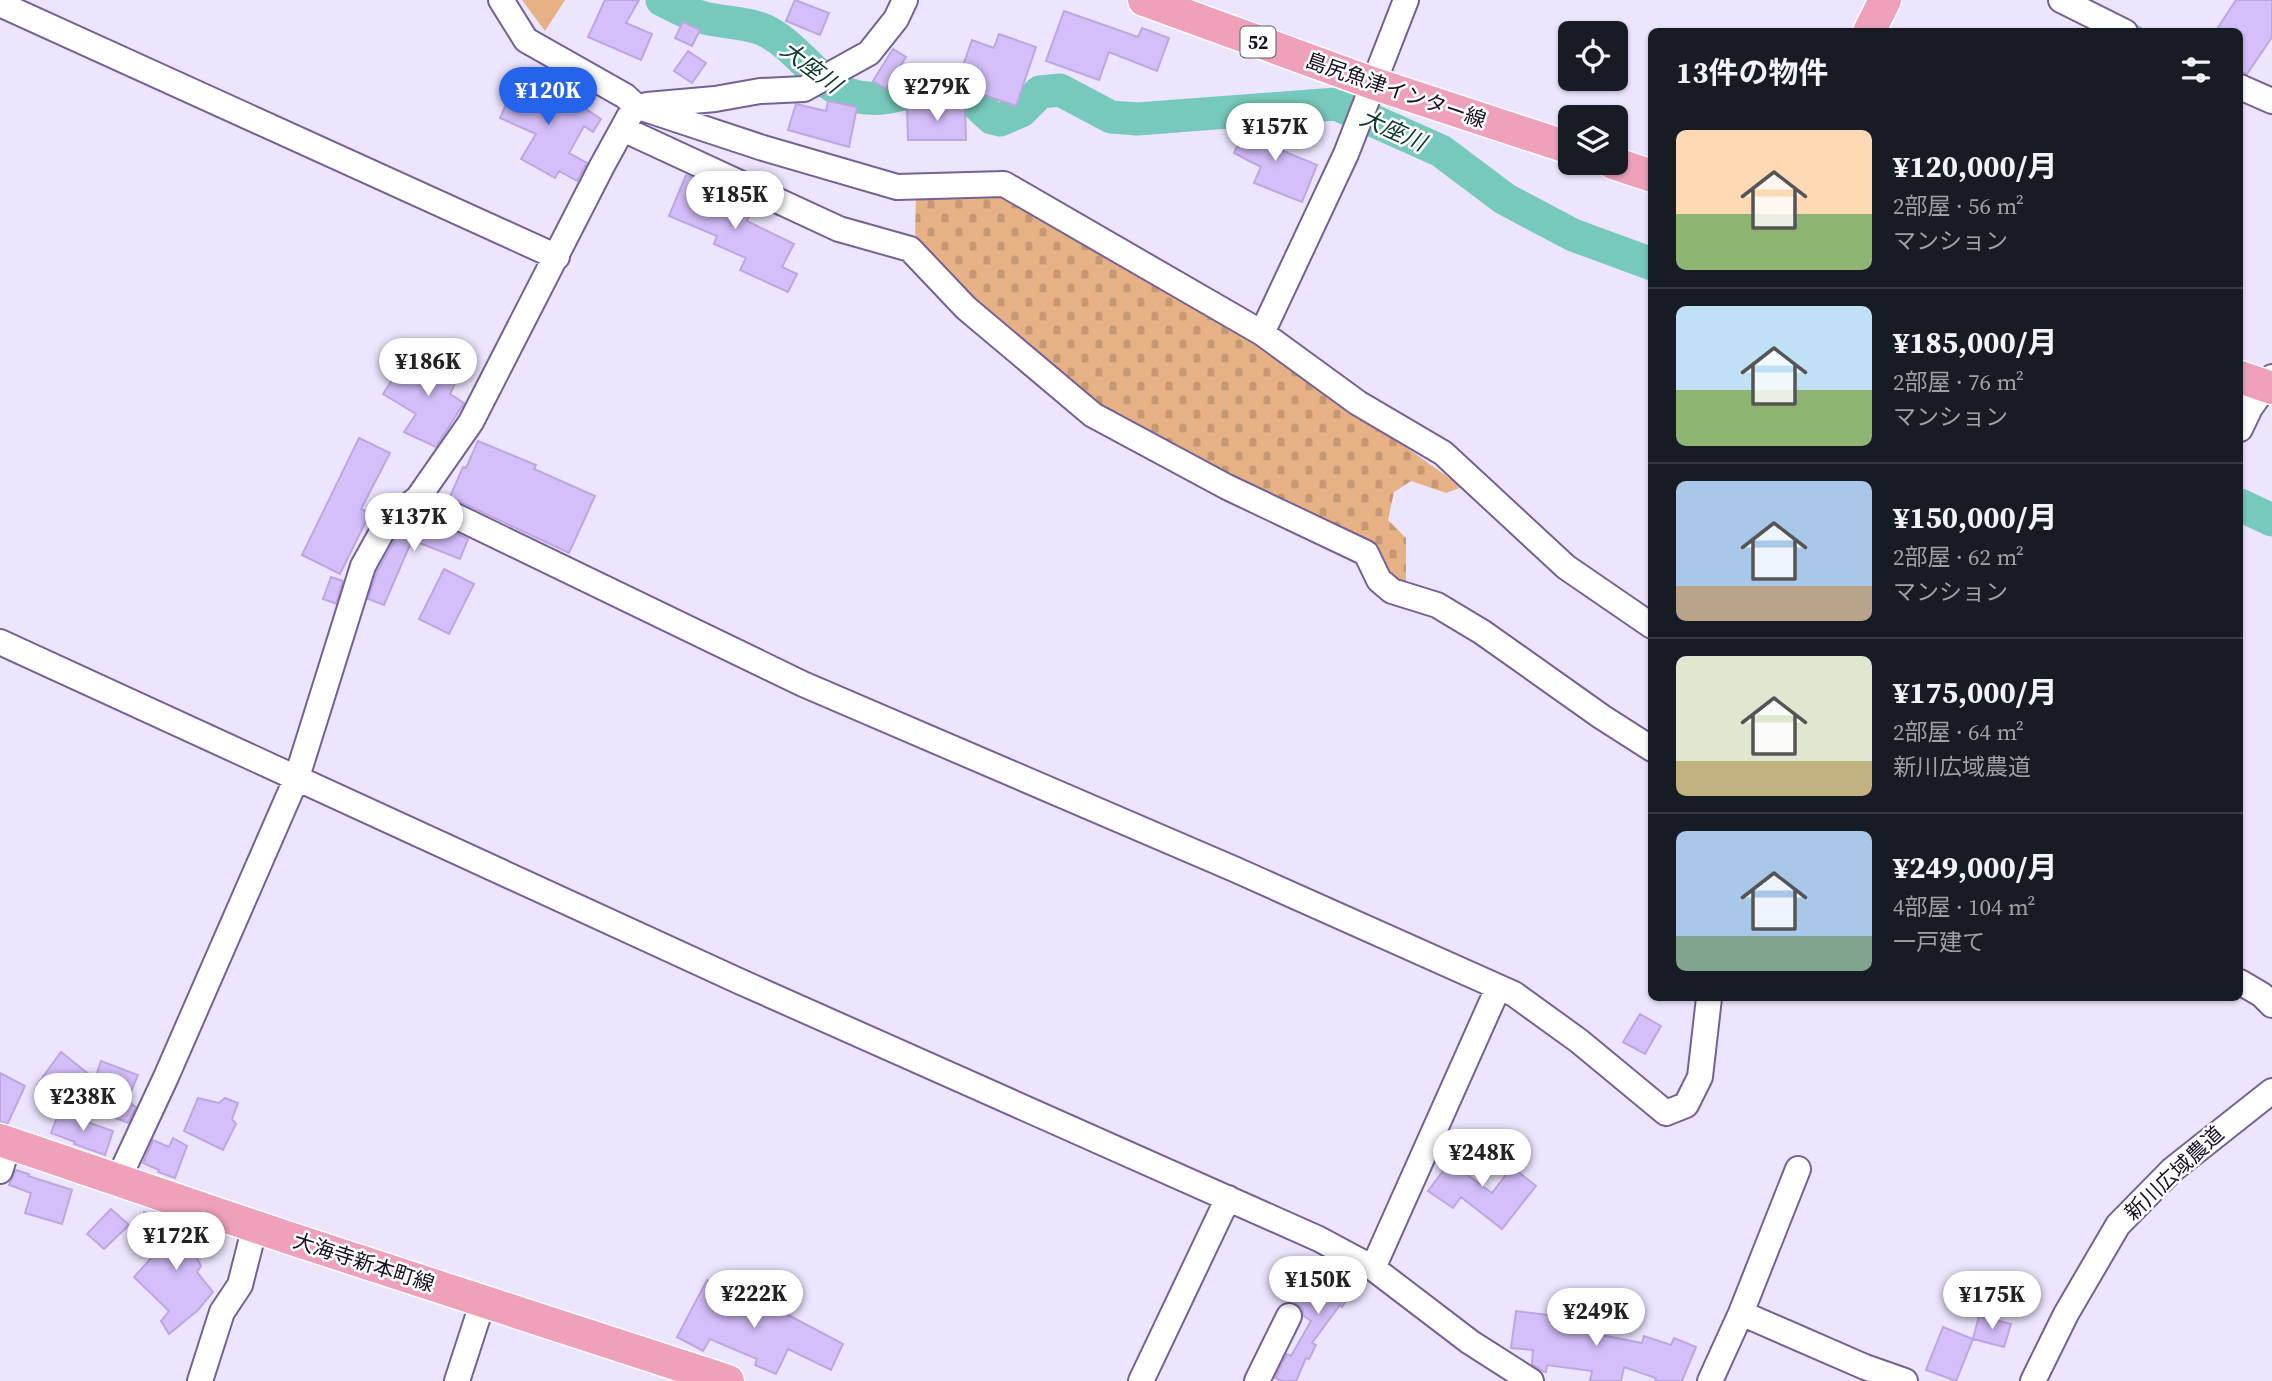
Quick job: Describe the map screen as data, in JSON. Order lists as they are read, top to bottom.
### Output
{
  "streets": {
    "main road": ["52", "島尻魚津インター線", "大海寺新本町線"],
    "street": ["新川広域農道"]
  },
  "water": ["大座川"],
  "page": {
    "heading": "13件の物件",
    "price": [
      "¥279K",
      "¥120K",
      "¥157K",
      "¥185K",
      "¥186K",
      "¥137K",
      "¥238K",
      "¥248K",
      "¥172K",
      "¥150K",
      "¥222K",
      "¥175K",
      "¥249K"
    ],
    "list": [
      {
        "name": "¥120,000/月",
        "note": "2部屋 · 56 m² · マンション"
      },
      {
        "name": "¥185,000/月",
        "note": "2部屋 · 76 m² · マンション"
      },
      {
        "name": "¥150,000/月",
        "note": "2部屋 · 62 m² · マンション"
      },
      {
        "name": "¥175,000/月",
        "note": "2部屋 · 64 m² · 新川広域農道"
      },
      {
        "name": "¥249,000/月",
        "note": "4部屋 · 104 m² · 一戸建て"
      }
    ]
  }
}
